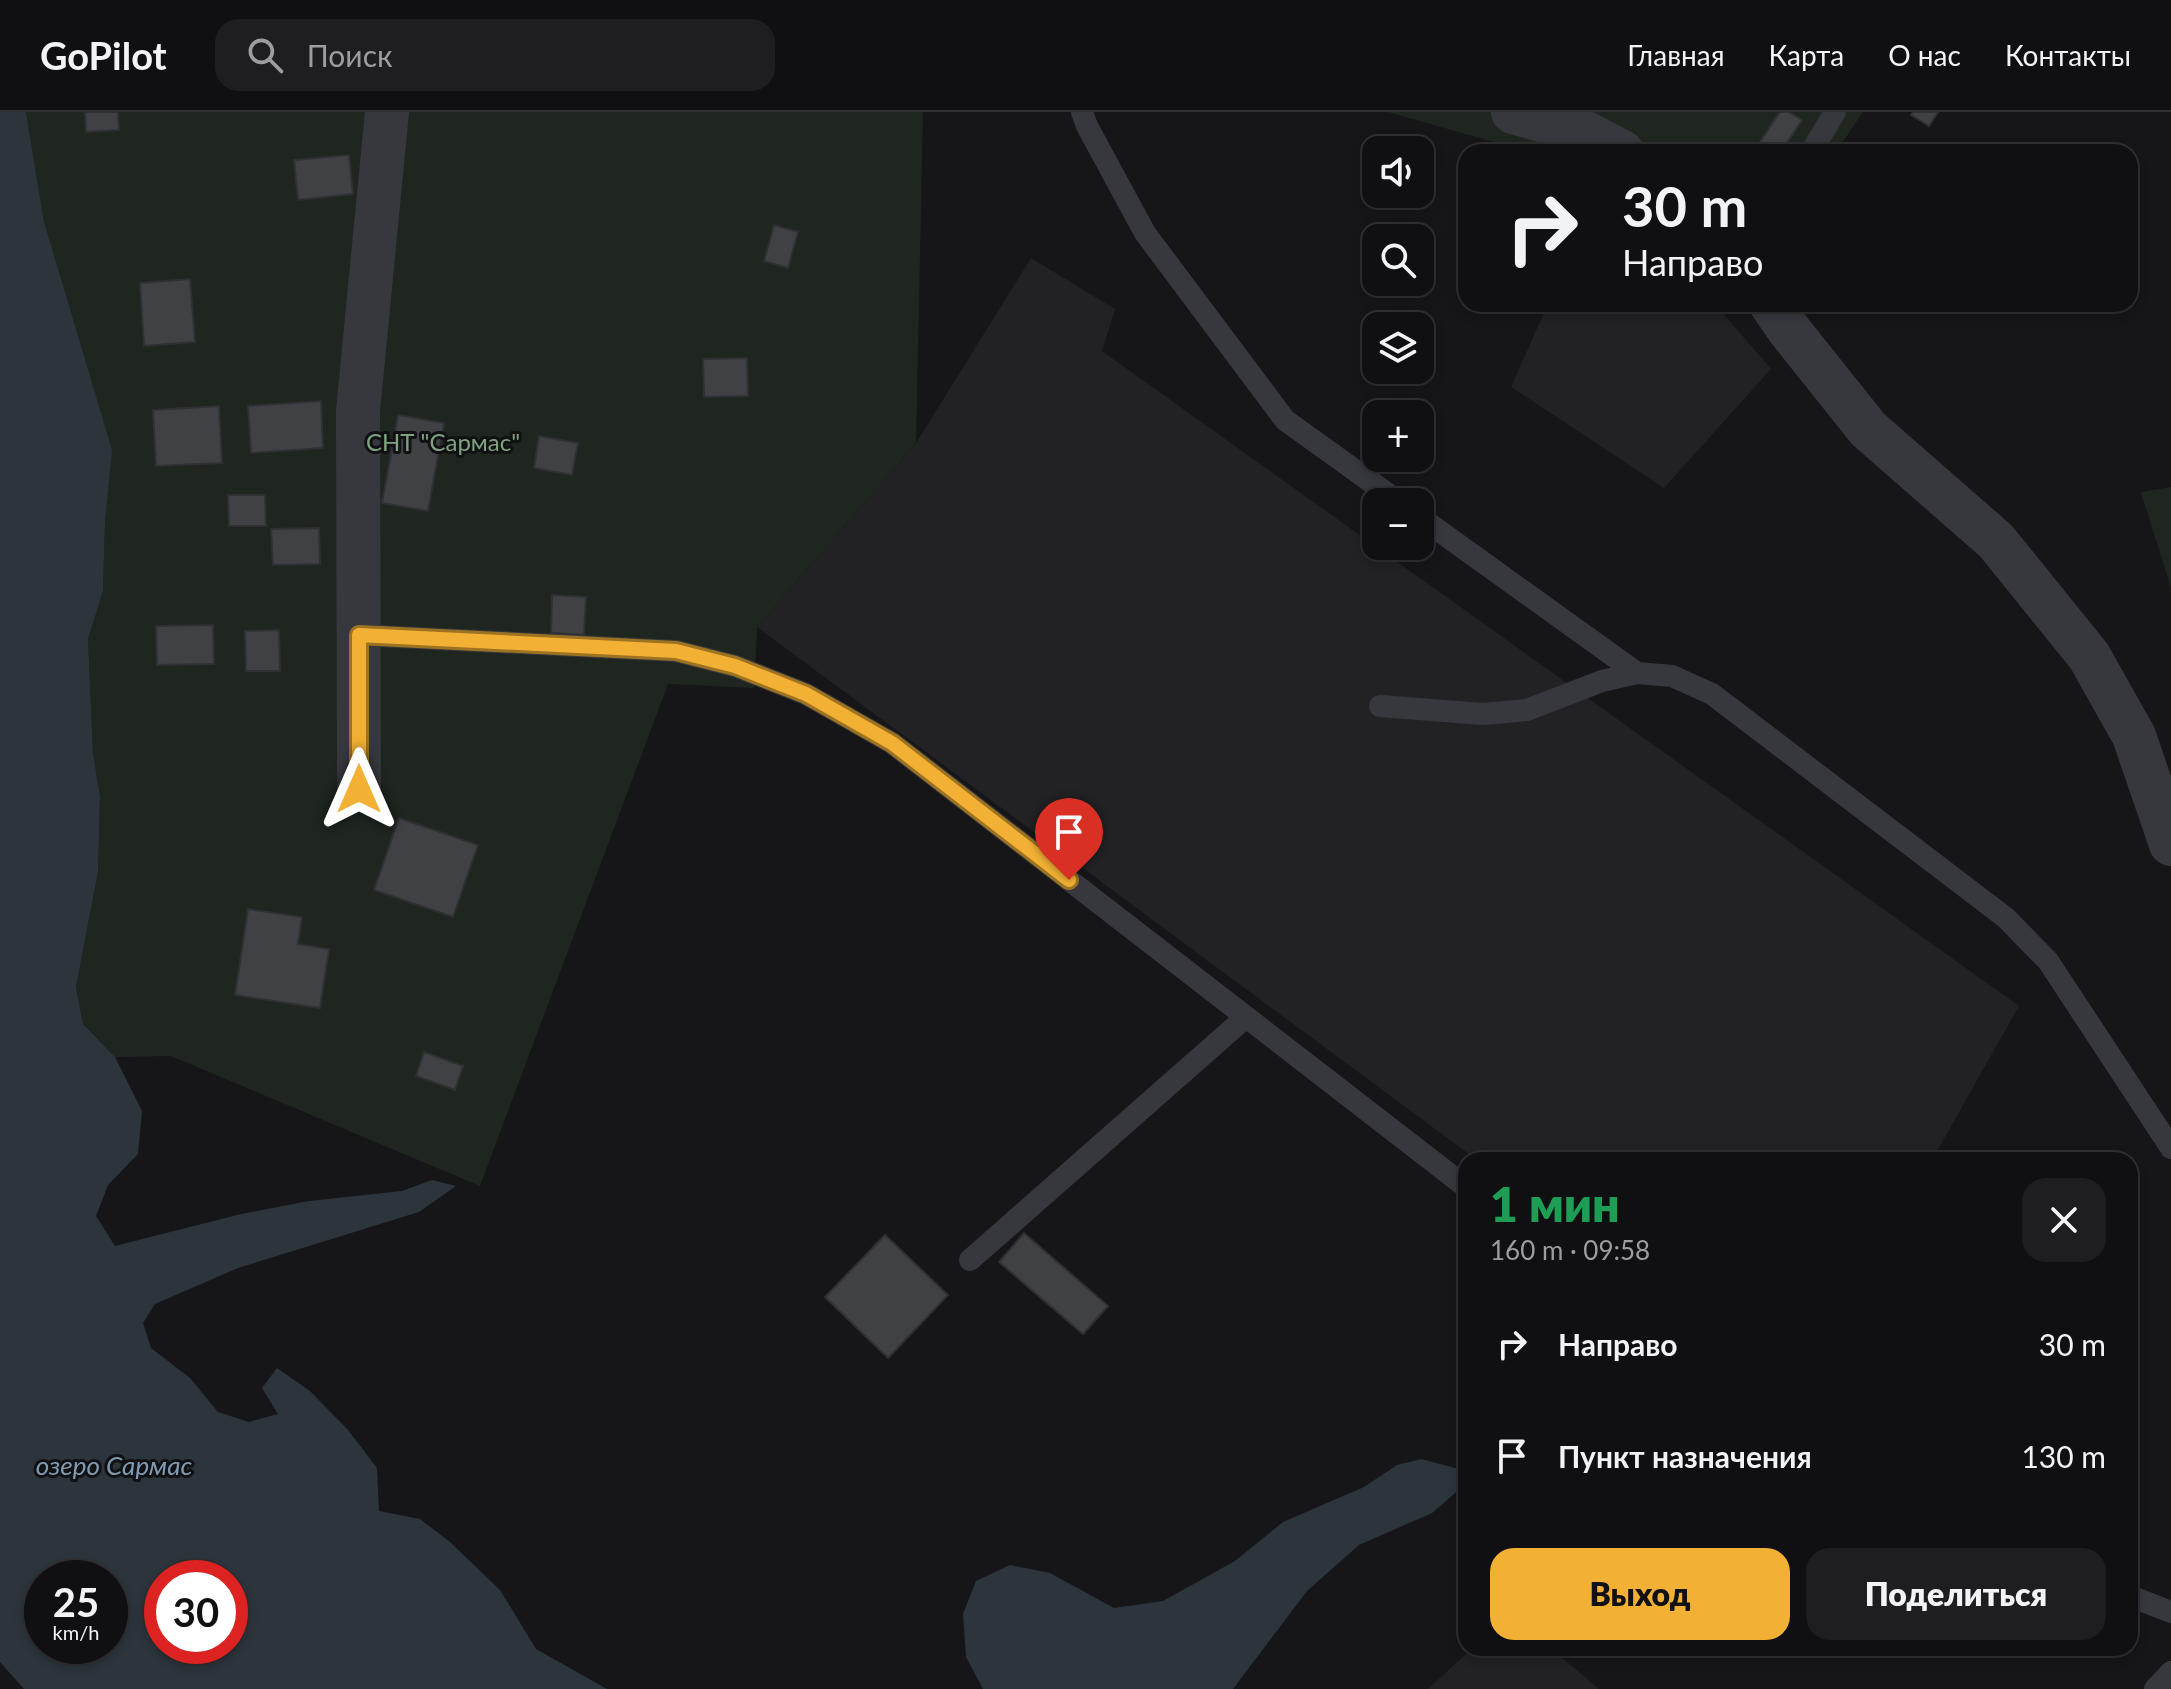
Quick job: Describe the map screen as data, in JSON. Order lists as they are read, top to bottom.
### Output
{
  "water": ["озеро Сармас"],
  "parks": ["СНТ \"Сармас\""],
  "page": {
    "header": "GoPilot",
    "search": "Поиск",
    "nav": [
      "Главная",
      "Карта",
      "О нас",
      "Контакты"
    ],
    "map_buttons": ["+", "−"],
    "turn": ["30 m", "Направо"],
    "heading": ["1 мин", "160 m · 09:58"],
    "list": [
      {
        "name": "Направо",
        "value": "30 m"
      },
      {
        "name": "Пункт назначения",
        "value": "130 m"
      }
    ],
    "buttons": ["Выход", "Поделиться"],
    "speed": "25 km/h",
    "limit": "30"
  }
}
